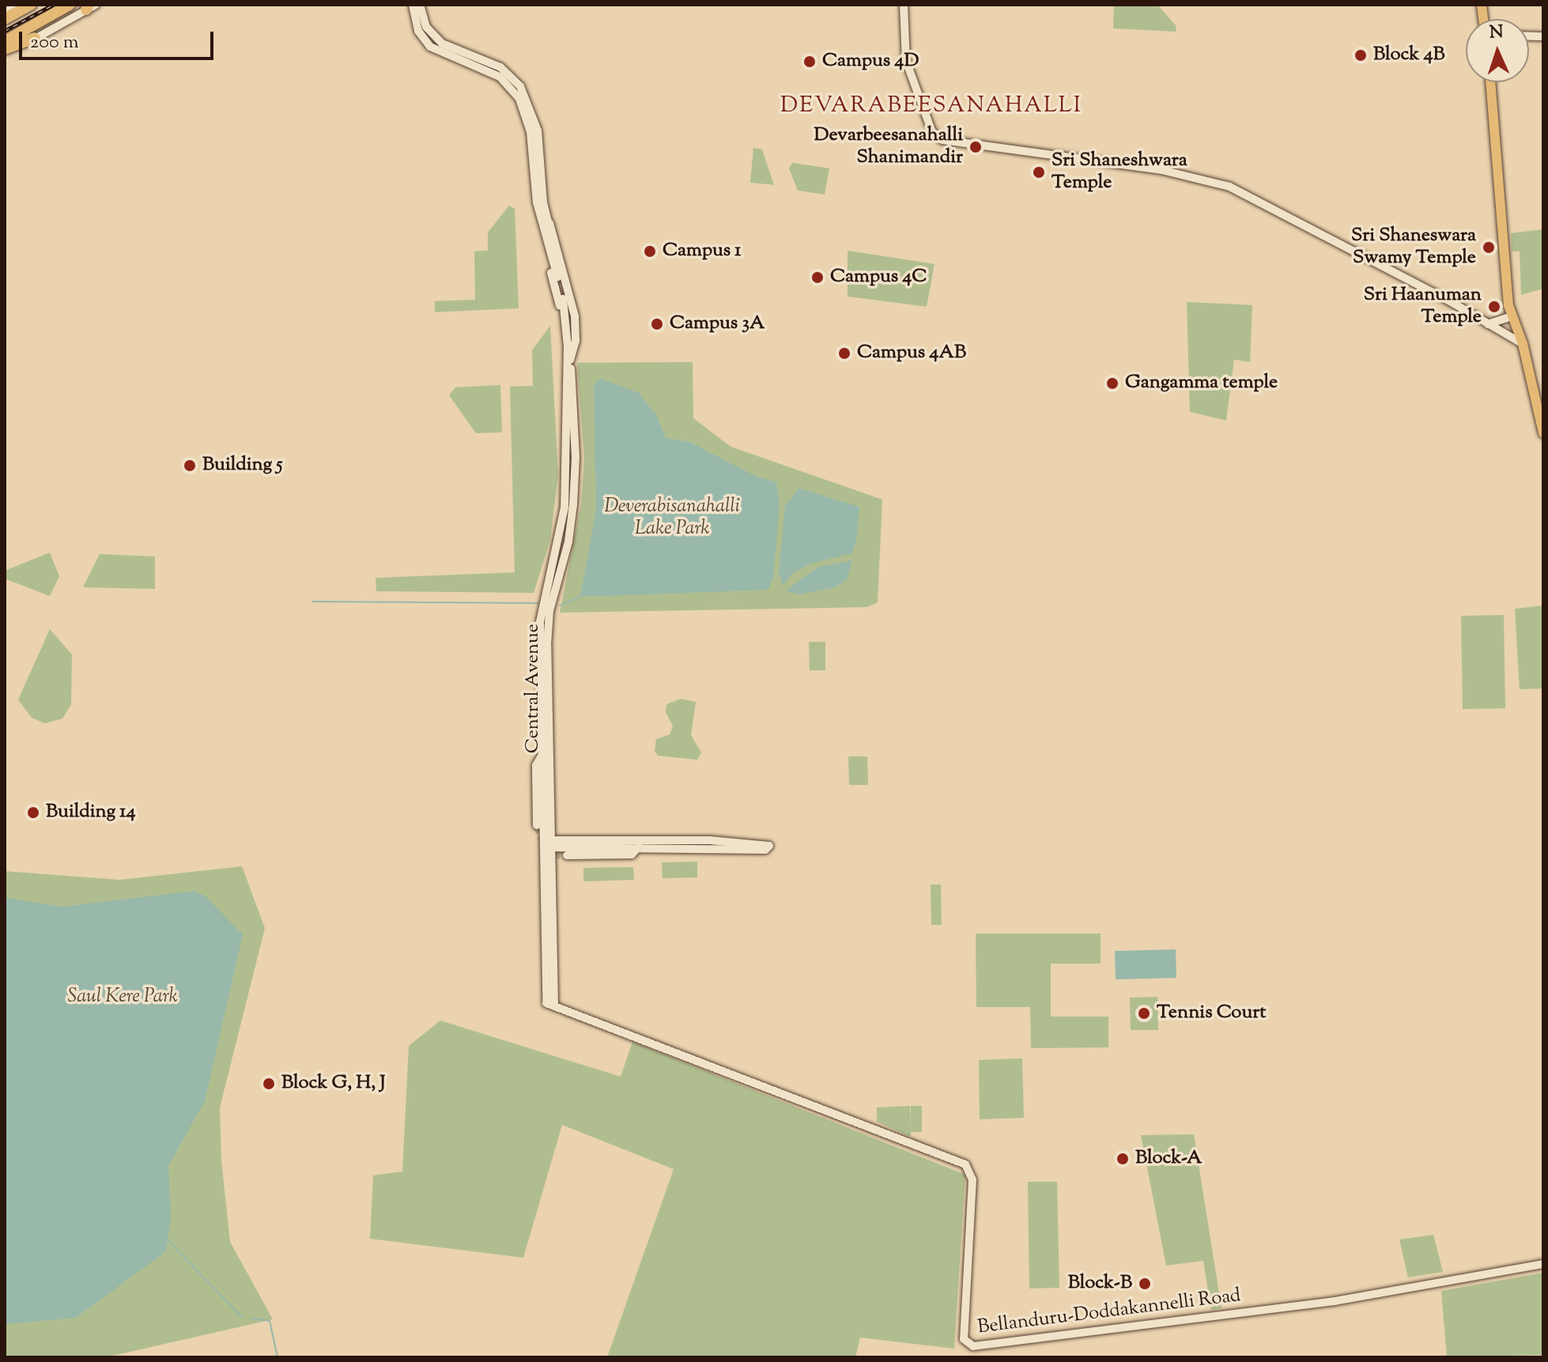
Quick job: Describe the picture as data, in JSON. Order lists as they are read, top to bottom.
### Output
{
  "streets": {
    "street": ["Central Avenue", "Bellanduru-Doddakannelli Road"]
  },
  "crossings": [
    ["Central Avenue", "Bellanduru-Doddakannelli Road"]
  ],
  "districts": ["DEVARABEESANAHALLI"],
  "parks": ["Deverabisanahalli Lake Park", "Saul Kere Park"],
  "places": [
    "Block 4B",
    "Campus 4D",
    "Devarbeesanahalli Shanimandir",
    "Sri Shaneshwara Temple",
    "Sri Shaneswara Swamy Temple",
    "Campus 1",
    "Campus 4C",
    "Sri Haanuman Temple",
    "Campus 3A",
    "Campus 4AB",
    "Gangamma temple",
    "Building 5",
    "Building 14",
    "Tennis Court",
    "Block G, H, J",
    "Block-A",
    "Block-B"
  ],
  "scale_bar": "200 m",
  "north": "top"
}
